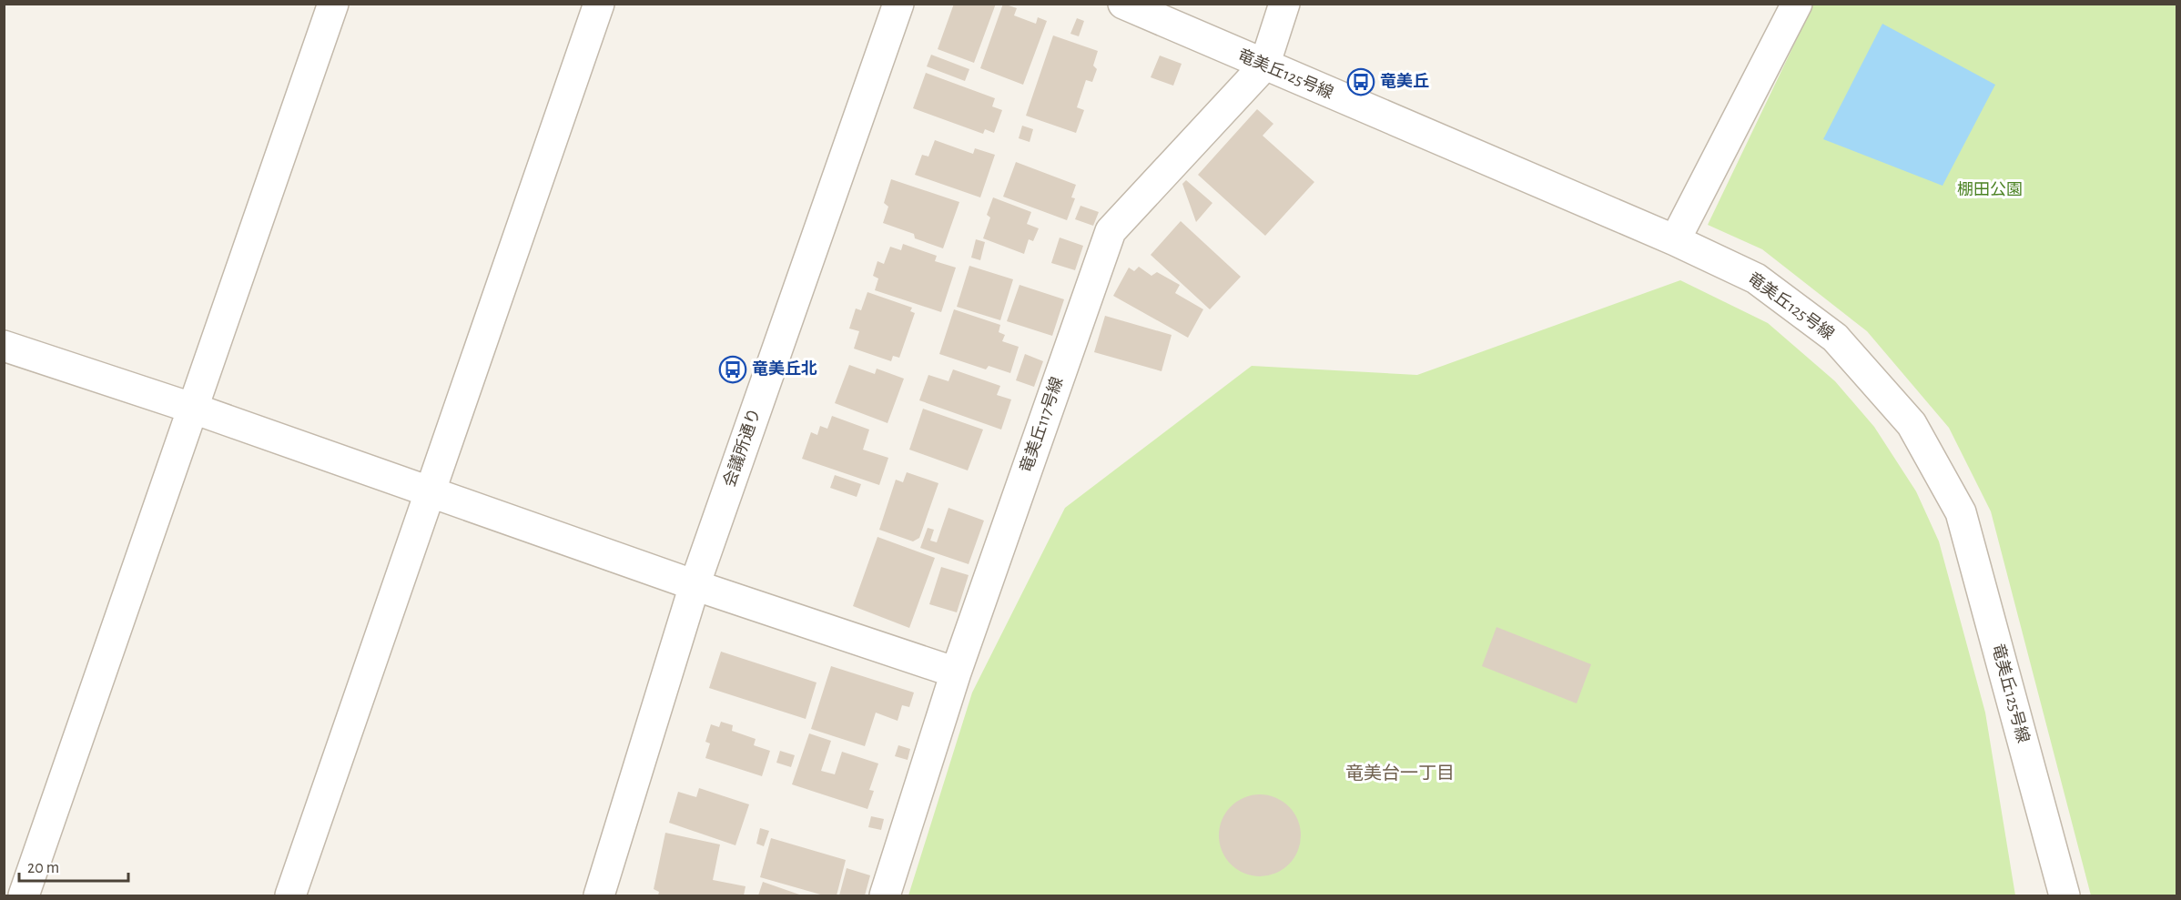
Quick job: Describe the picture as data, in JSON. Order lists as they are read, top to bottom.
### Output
{
  "streets": {
    "street": ["竜美丘125号線", "竜美丘117号線", "会議所通り"]
  },
  "crossings": [
    ["竜美丘125号線", "竜美丘117号線"]
  ],
  "districts": ["竜美台一丁目"],
  "parks": ["棚田公園"],
  "places": {
    "bus stop": ["竜美丘", "竜美丘北"]
  },
  "scale_bar": "20 m"
}
